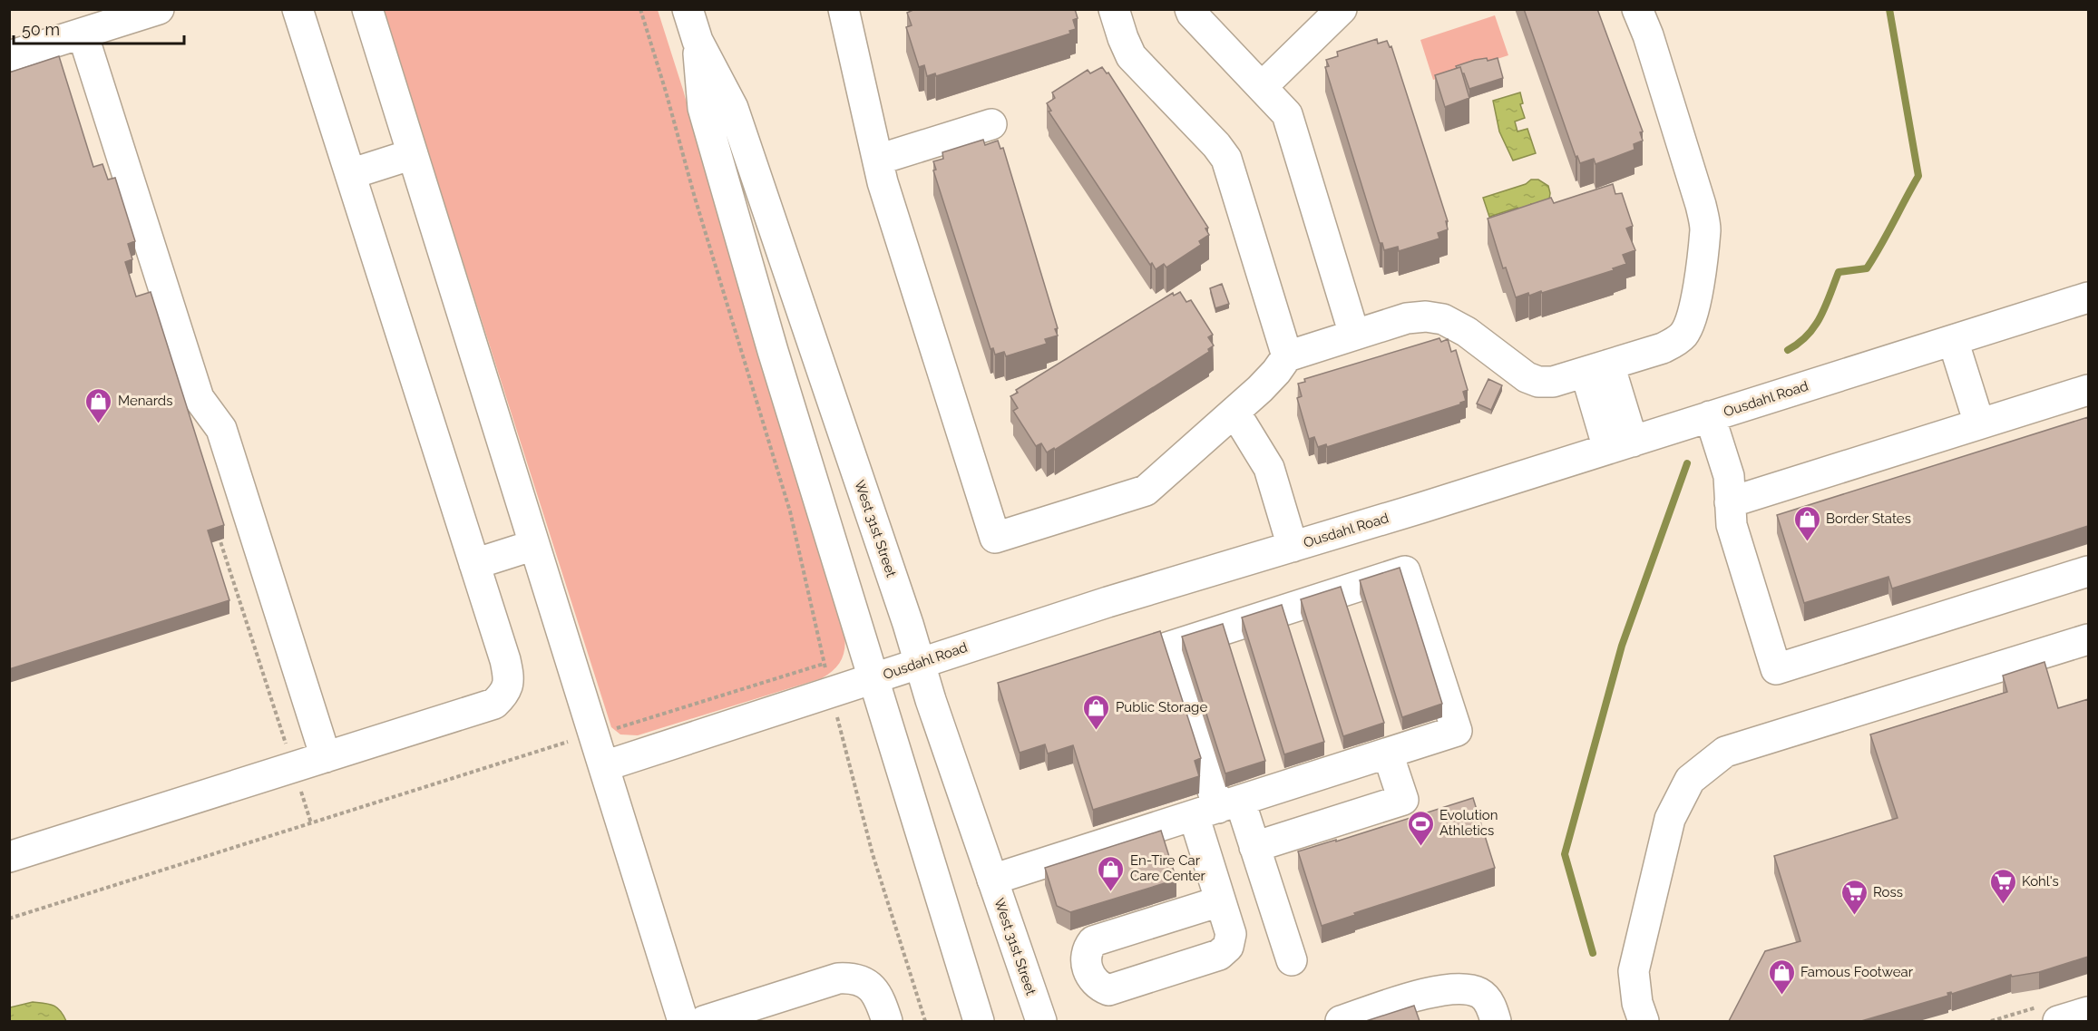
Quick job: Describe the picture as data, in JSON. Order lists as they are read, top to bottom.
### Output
{
  "streets": {
    "main road": ["Ousdahl Road", "West 31st Street"]
  },
  "crossings": [
    ["Ousdahl Road", "West 31st Street"]
  ],
  "places": {
    "shop": [
      "Menards",
      "Border States",
      "Public Storage",
      "En-Tire Car Care Center",
      "Famous Footwear"
    ],
    "sports": ["Evolution Athletics"],
    "supermarket": ["Kohl's", "Ross"]
  },
  "scale_bar": "50 m"
}
